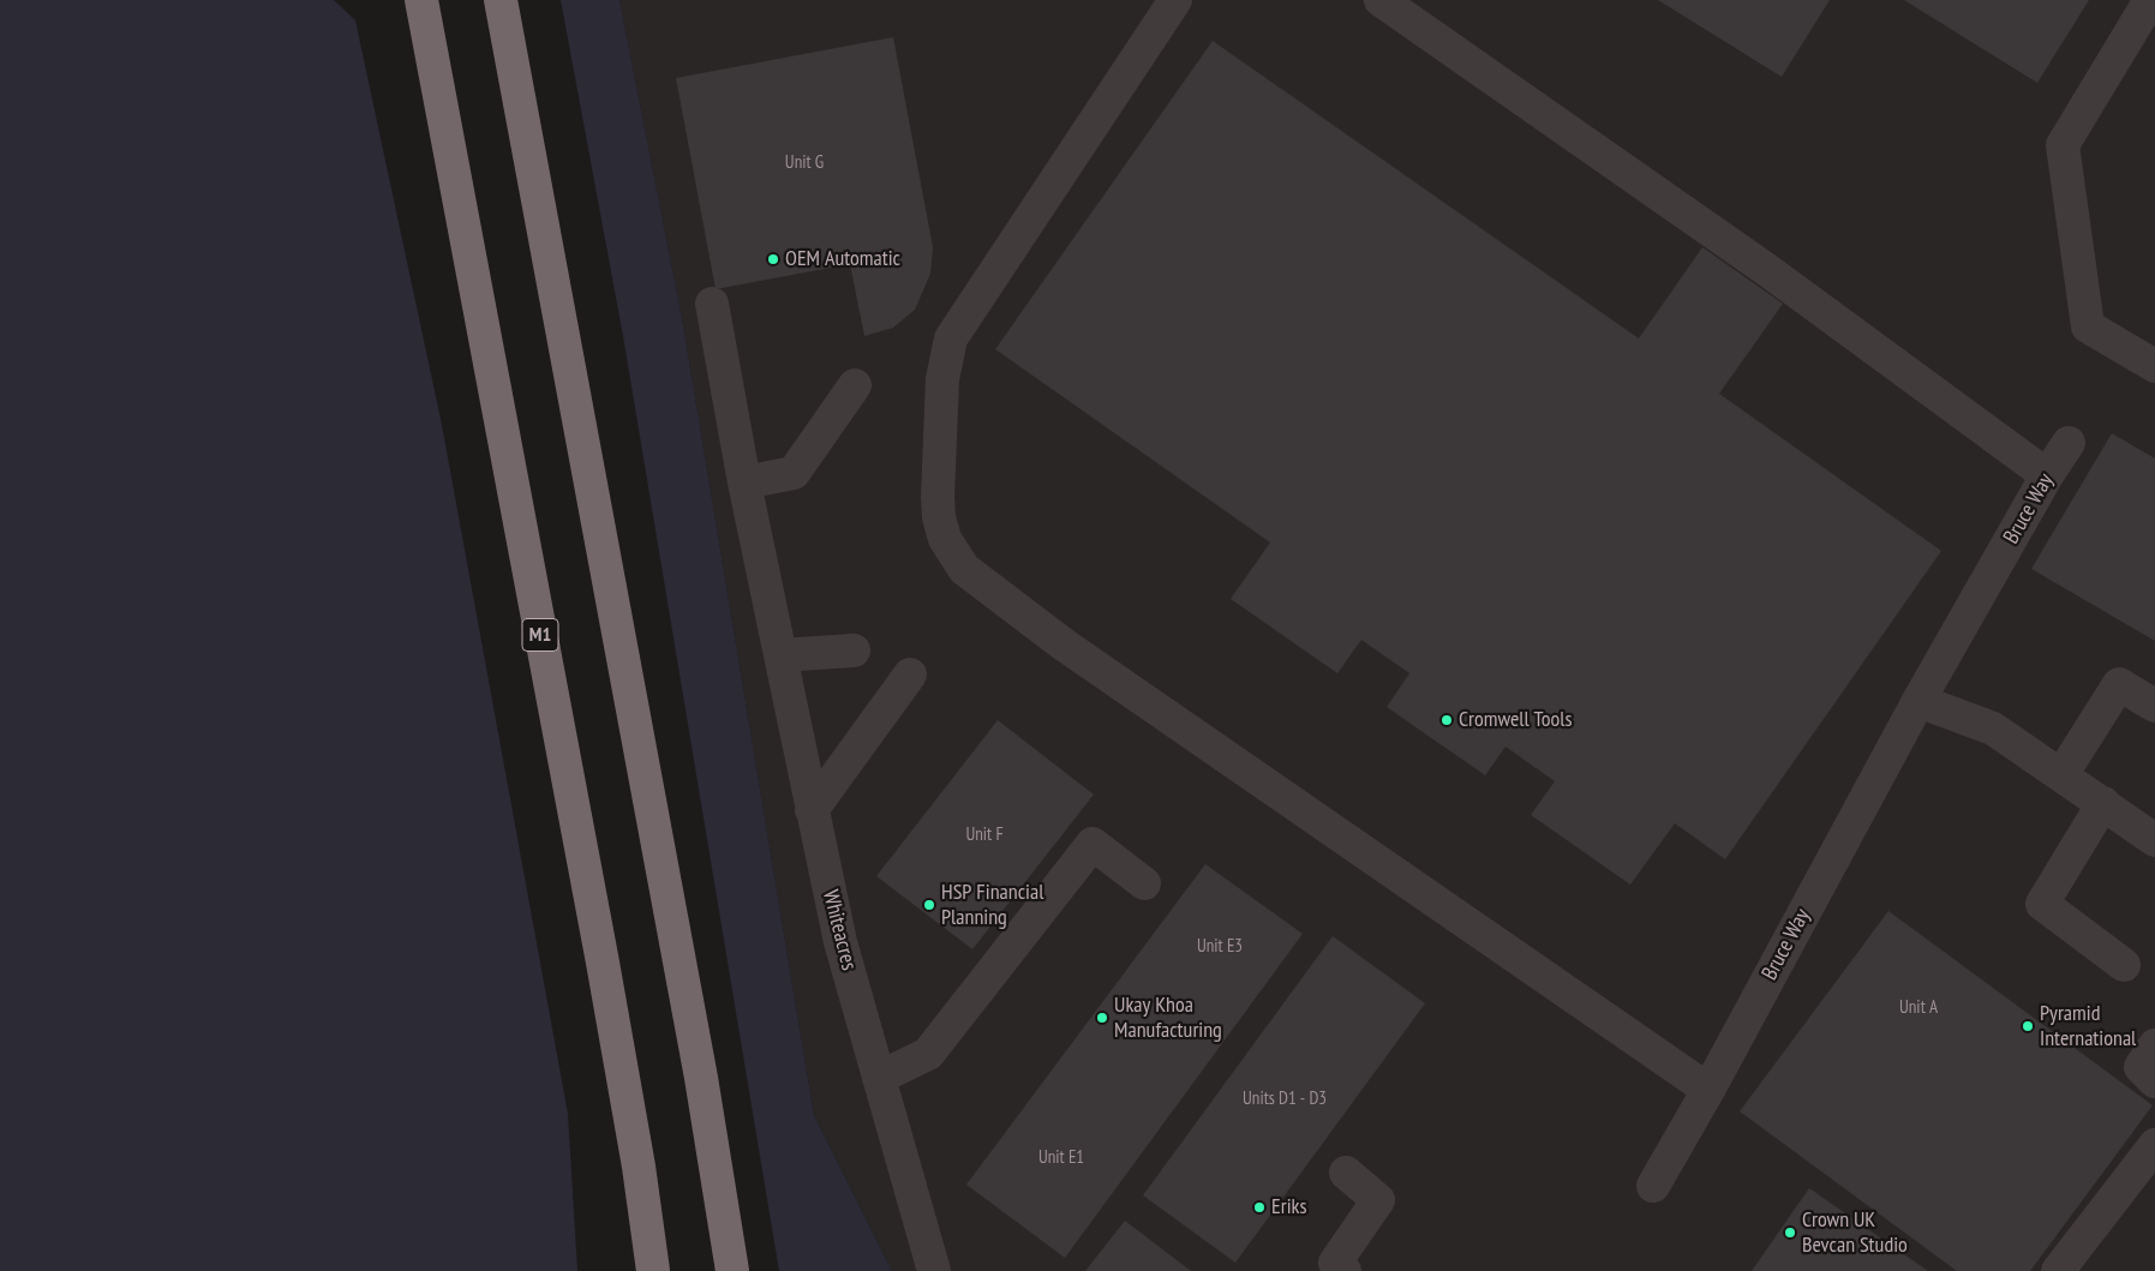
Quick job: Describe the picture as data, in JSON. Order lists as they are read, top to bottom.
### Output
{
  "streets": {
    "highway": ["M1"],
    "lane": ["Bruce Way", "Whiteacres"]
  },
  "places": [
    "OEM Automatic",
    "Cromwell Tools",
    "HSP Financial Planning",
    "Ukay Khoa Manufacturing",
    "Pyramid International",
    "Eriks",
    "Crown UK Bevcan Studio"
  ],
  "house_numbers": [
    "Unit G",
    "Unit F",
    "Unit E3",
    "Unit A",
    "Units D1 - D3",
    "Unit E1"
  ]
}
